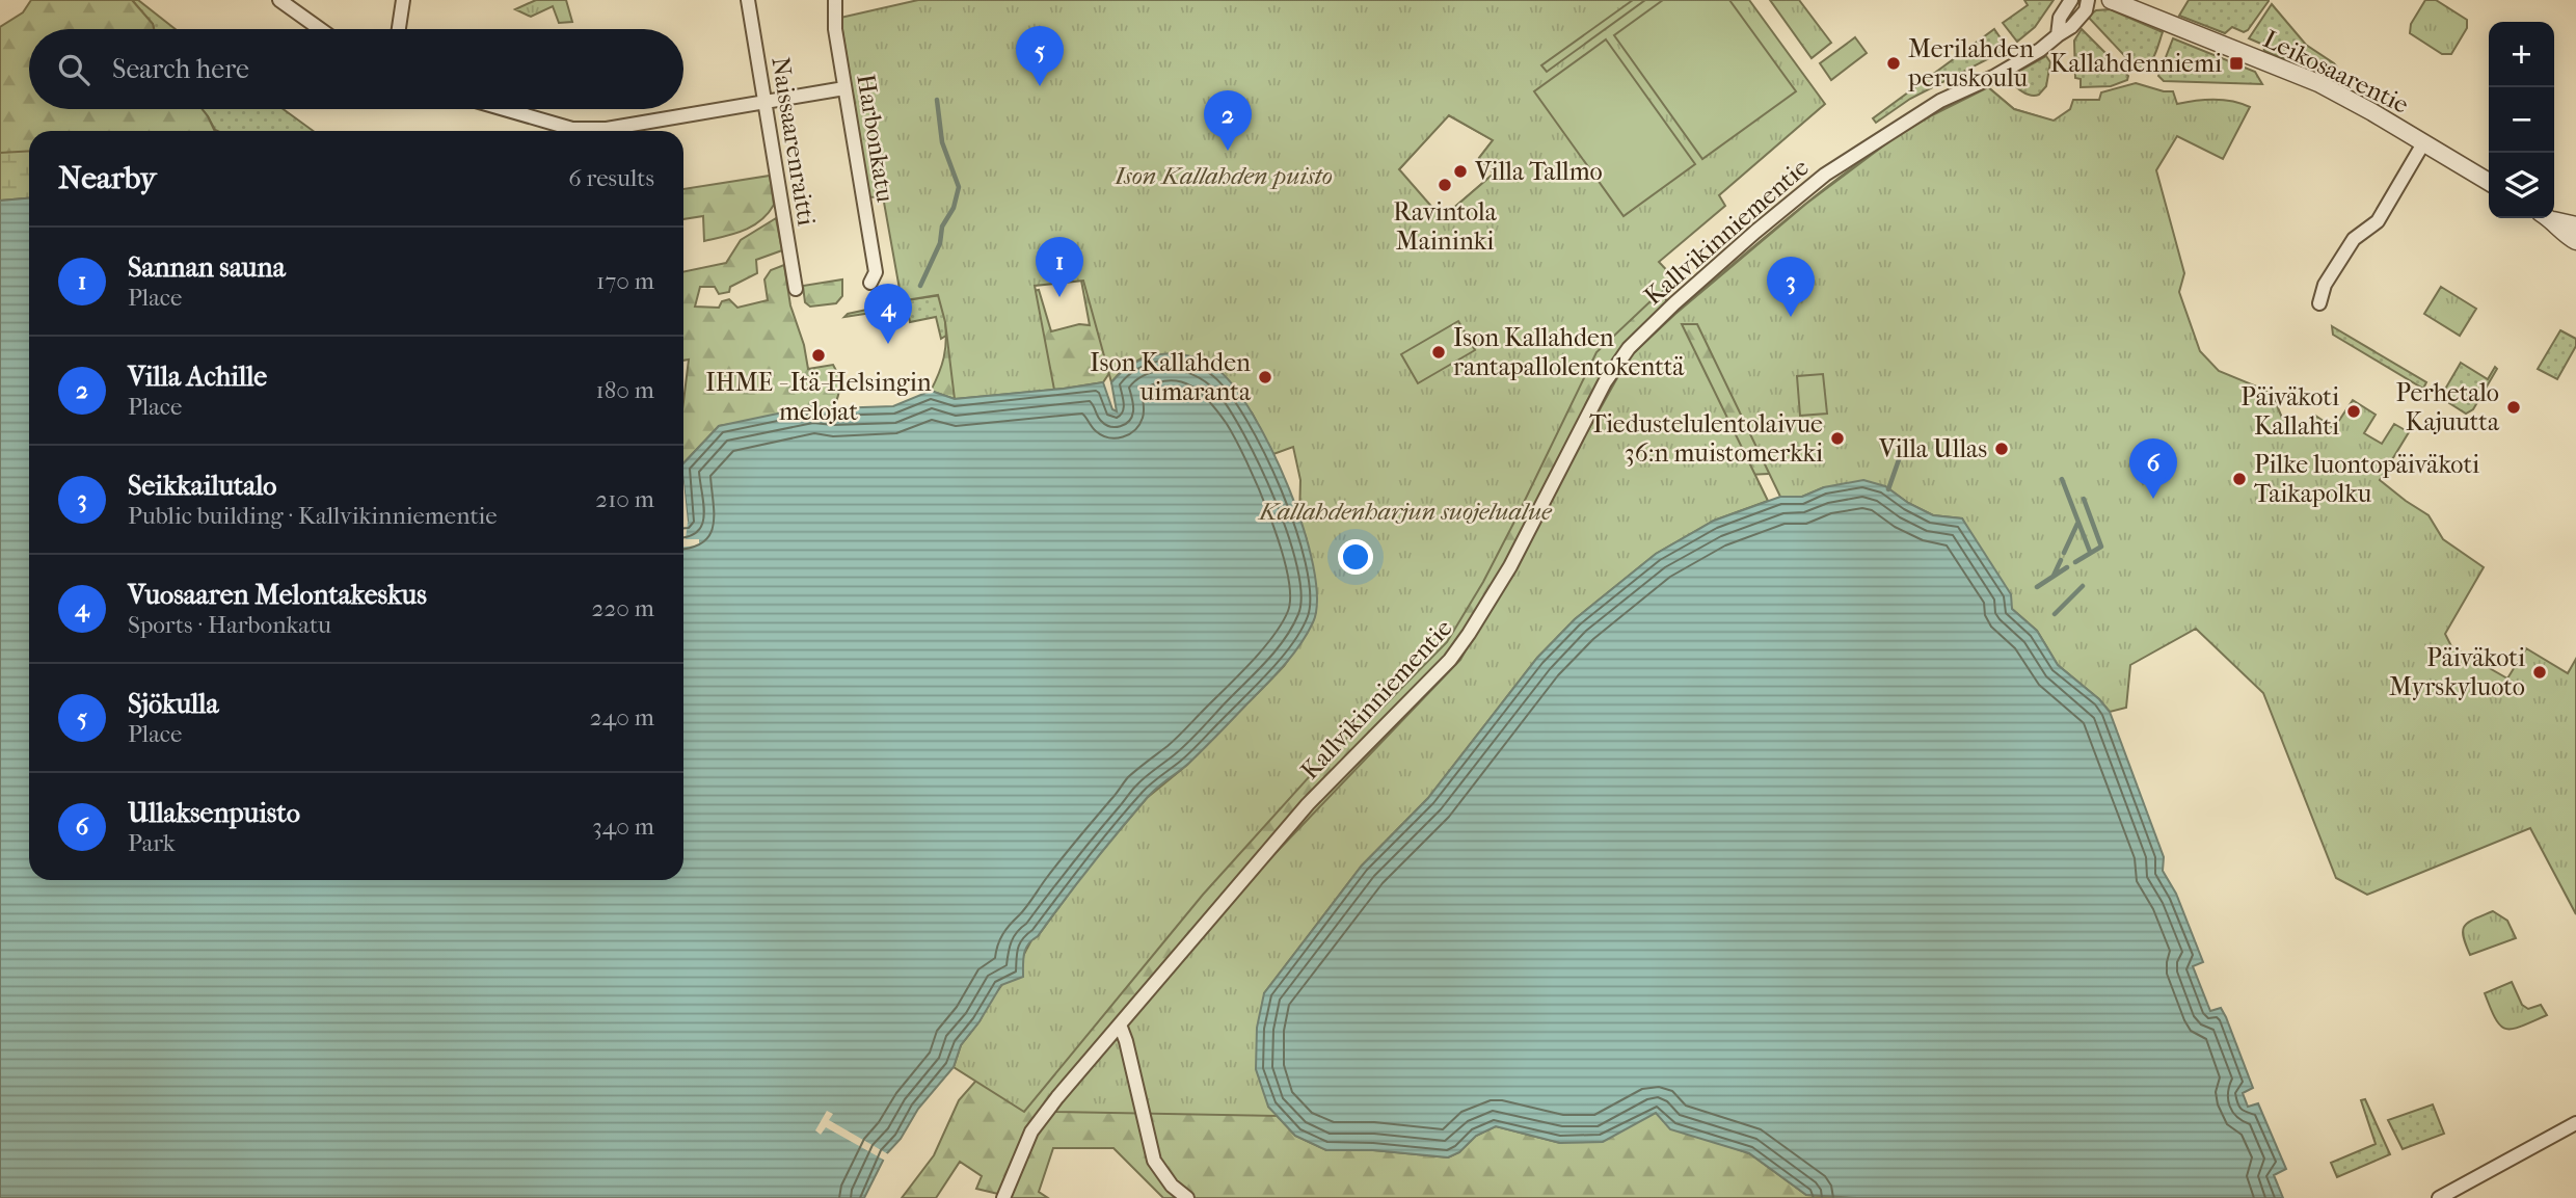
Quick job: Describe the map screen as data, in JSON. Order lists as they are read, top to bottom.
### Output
{
  "streets": {
    "street": [
      "Leikosaarentie",
      "Harbonkatu",
      "Naissaarenraitti",
      "Kallvikinniementie"
    ]
  },
  "parks": ["Ison Kallahden puisto", "Kallahdenharjun suojelualue"],
  "places": {
    "other": [
      "Merilahden peruskoulu",
      "Villa Tallmo",
      "Ravintola Maininki",
      "Ison Kallahden rantapallolentokenttä",
      "IHME - Itä-Helsingin melojat",
      "Ison Kallahden uimaranta",
      "Perhetalo Kajuutta",
      "Päiväkoti Kallahti",
      "Tiedustelulentolaivue 36:n muistomerkki",
      "Villa Ullas",
      "Pilke luontopäiväkoti Taikapolku",
      "Päiväkoti Myrskyluoto"
    ],
    "transit": ["Kallahdenniemi"]
  },
  "page": {
    "map_buttons": ["+", "−"],
    "pins": [
      "5",
      "2",
      "1",
      "3",
      "4",
      "6"
    ],
    "search": "Search here",
    "heading": ["Nearby", "6 results"],
    "list": [
      {
        "mark": "1",
        "name": "Sannan sauna",
        "note": "Place",
        "value": "170 m"
      },
      {
        "mark": "2",
        "name": "Villa Achille",
        "note": "Place",
        "value": "180 m"
      },
      {
        "mark": "3",
        "name": "Seikkailutalo",
        "note": "Public building · Kallvikinniementie",
        "value": "210 m"
      },
      {
        "mark": "4",
        "name": "Vuosaaren Melontakeskus",
        "note": "Sports · Harbonkatu",
        "value": "220 m"
      },
      {
        "mark": "5",
        "name": "Sjökulla",
        "note": "Place",
        "value": "240 m"
      },
      {
        "mark": "6",
        "name": "Ullaksenpuisto",
        "note": "Park",
        "value": "340 m"
      }
    ]
  }
}
